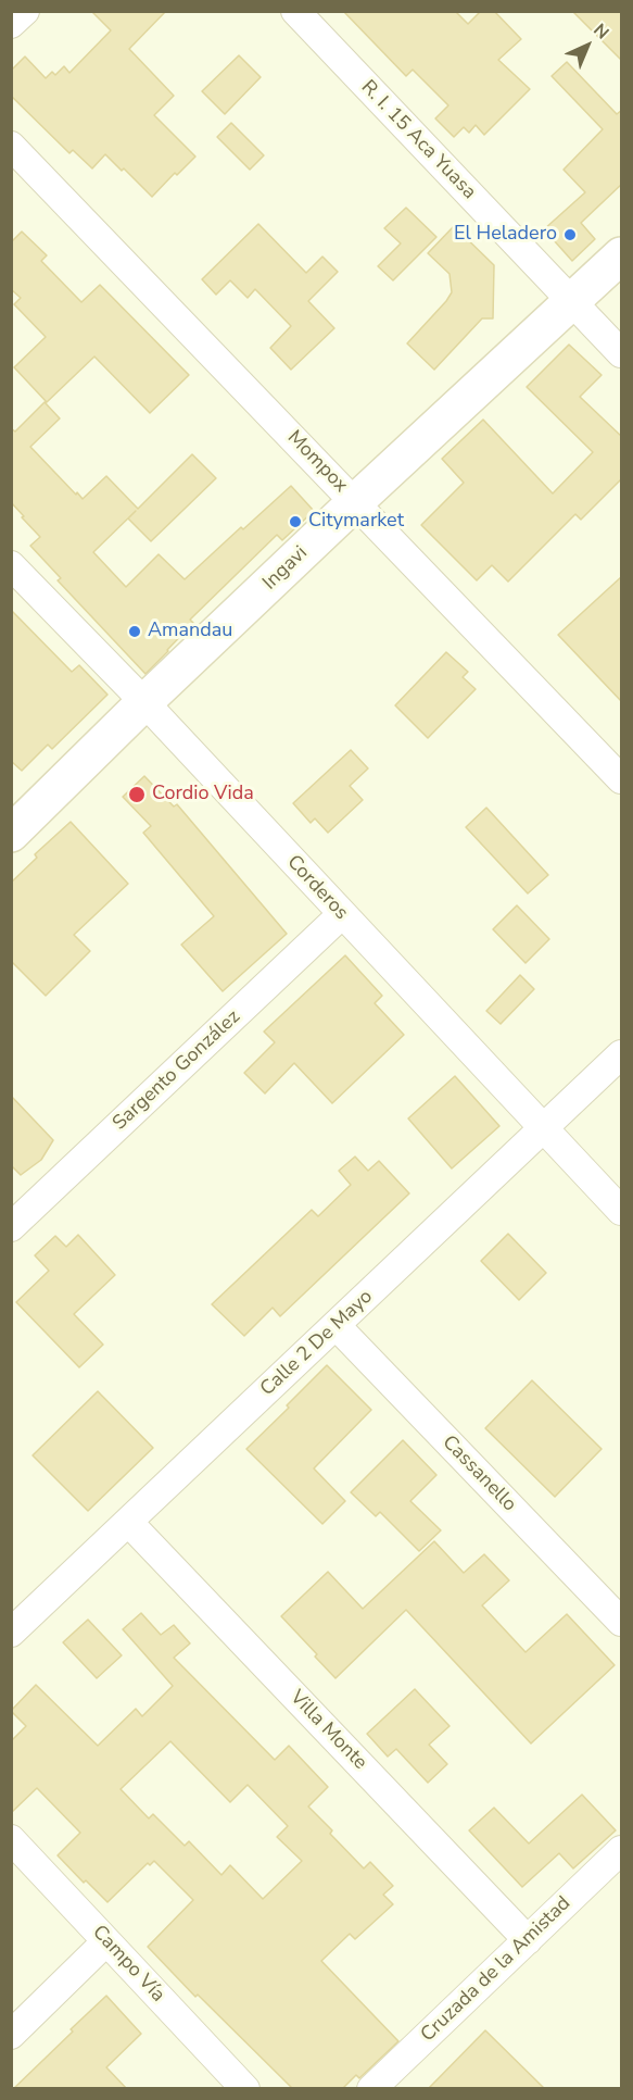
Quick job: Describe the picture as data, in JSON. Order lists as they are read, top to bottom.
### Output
{
  "streets": {
    "main road": ["Ingavi"],
    "street": [
      "R. I. 15 Aca Yuasa",
      "Mompox",
      "Corderos",
      "Sargento González",
      "Calle 2 De Mayo",
      "Cassanello",
      "Villa Monte",
      "Campo Vía",
      "Cruzada de la Amistad"
    ]
  },
  "crossings": [
    ["R. I. 15 Aca Yuasa", "Ingavi"],
    ["Mompox", "Ingavi"],
    ["Ingavi", "Corderos"],
    ["Corderos", "Sargento González"],
    ["Corderos", "Calle 2 De Mayo"],
    ["Calle 2 De Mayo", "Cassanello"],
    ["Calle 2 De Mayo", "Villa Monte"],
    ["Villa Monte", "Cruzada de la Amistad"]
  ],
  "places": [
    "El Heladero",
    "Citymarket",
    "Amandau",
    "Cordio Vida"
  ],
  "north": "top right"
}
